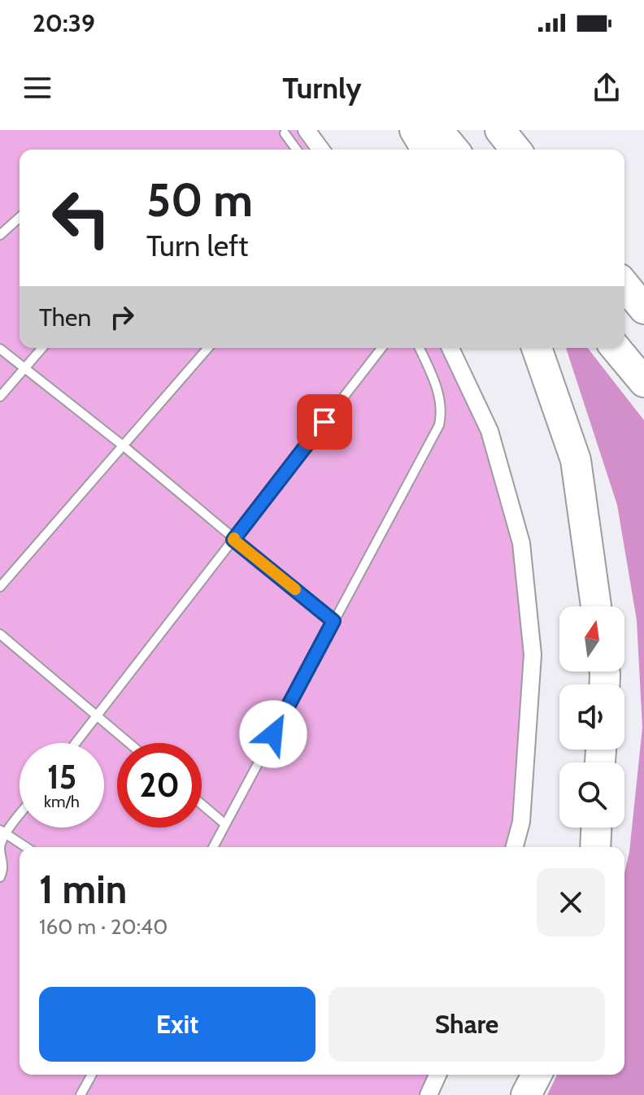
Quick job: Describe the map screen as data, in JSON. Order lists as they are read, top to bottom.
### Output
{
  "north": "top",
  "page": {
    "status": "20:39",
    "header": "Turnly",
    "turn": ["50 m", "Turn left"],
    "then": "Then",
    "speed": "15 km/h",
    "limit": "20",
    "heading": ["1 min", "160 m · 20:40"],
    "buttons": ["Exit", "Share"]
  }
}
